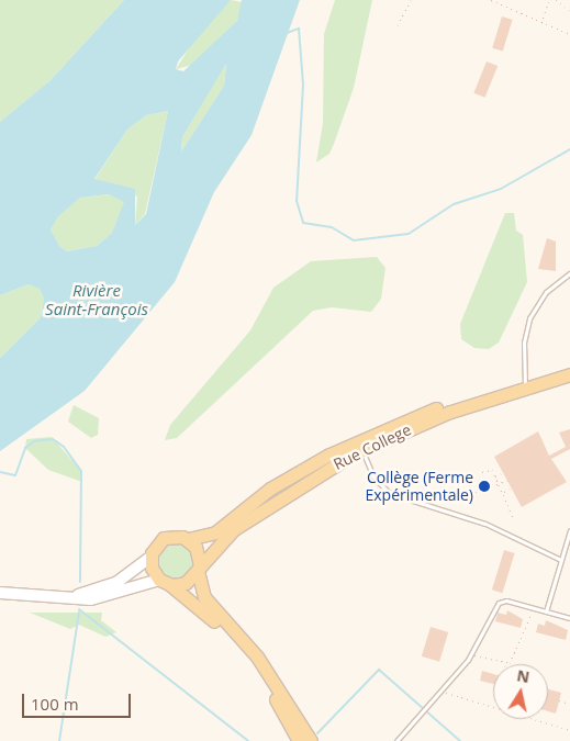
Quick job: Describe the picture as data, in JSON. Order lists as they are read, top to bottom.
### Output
{
  "streets": {
    "main road": ["Rue College"]
  },
  "water": ["Rivière Saint-François"],
  "places": ["Collège (Ferme Expérimentale)"],
  "scale_bar": "100 m",
  "north": "top"
}
